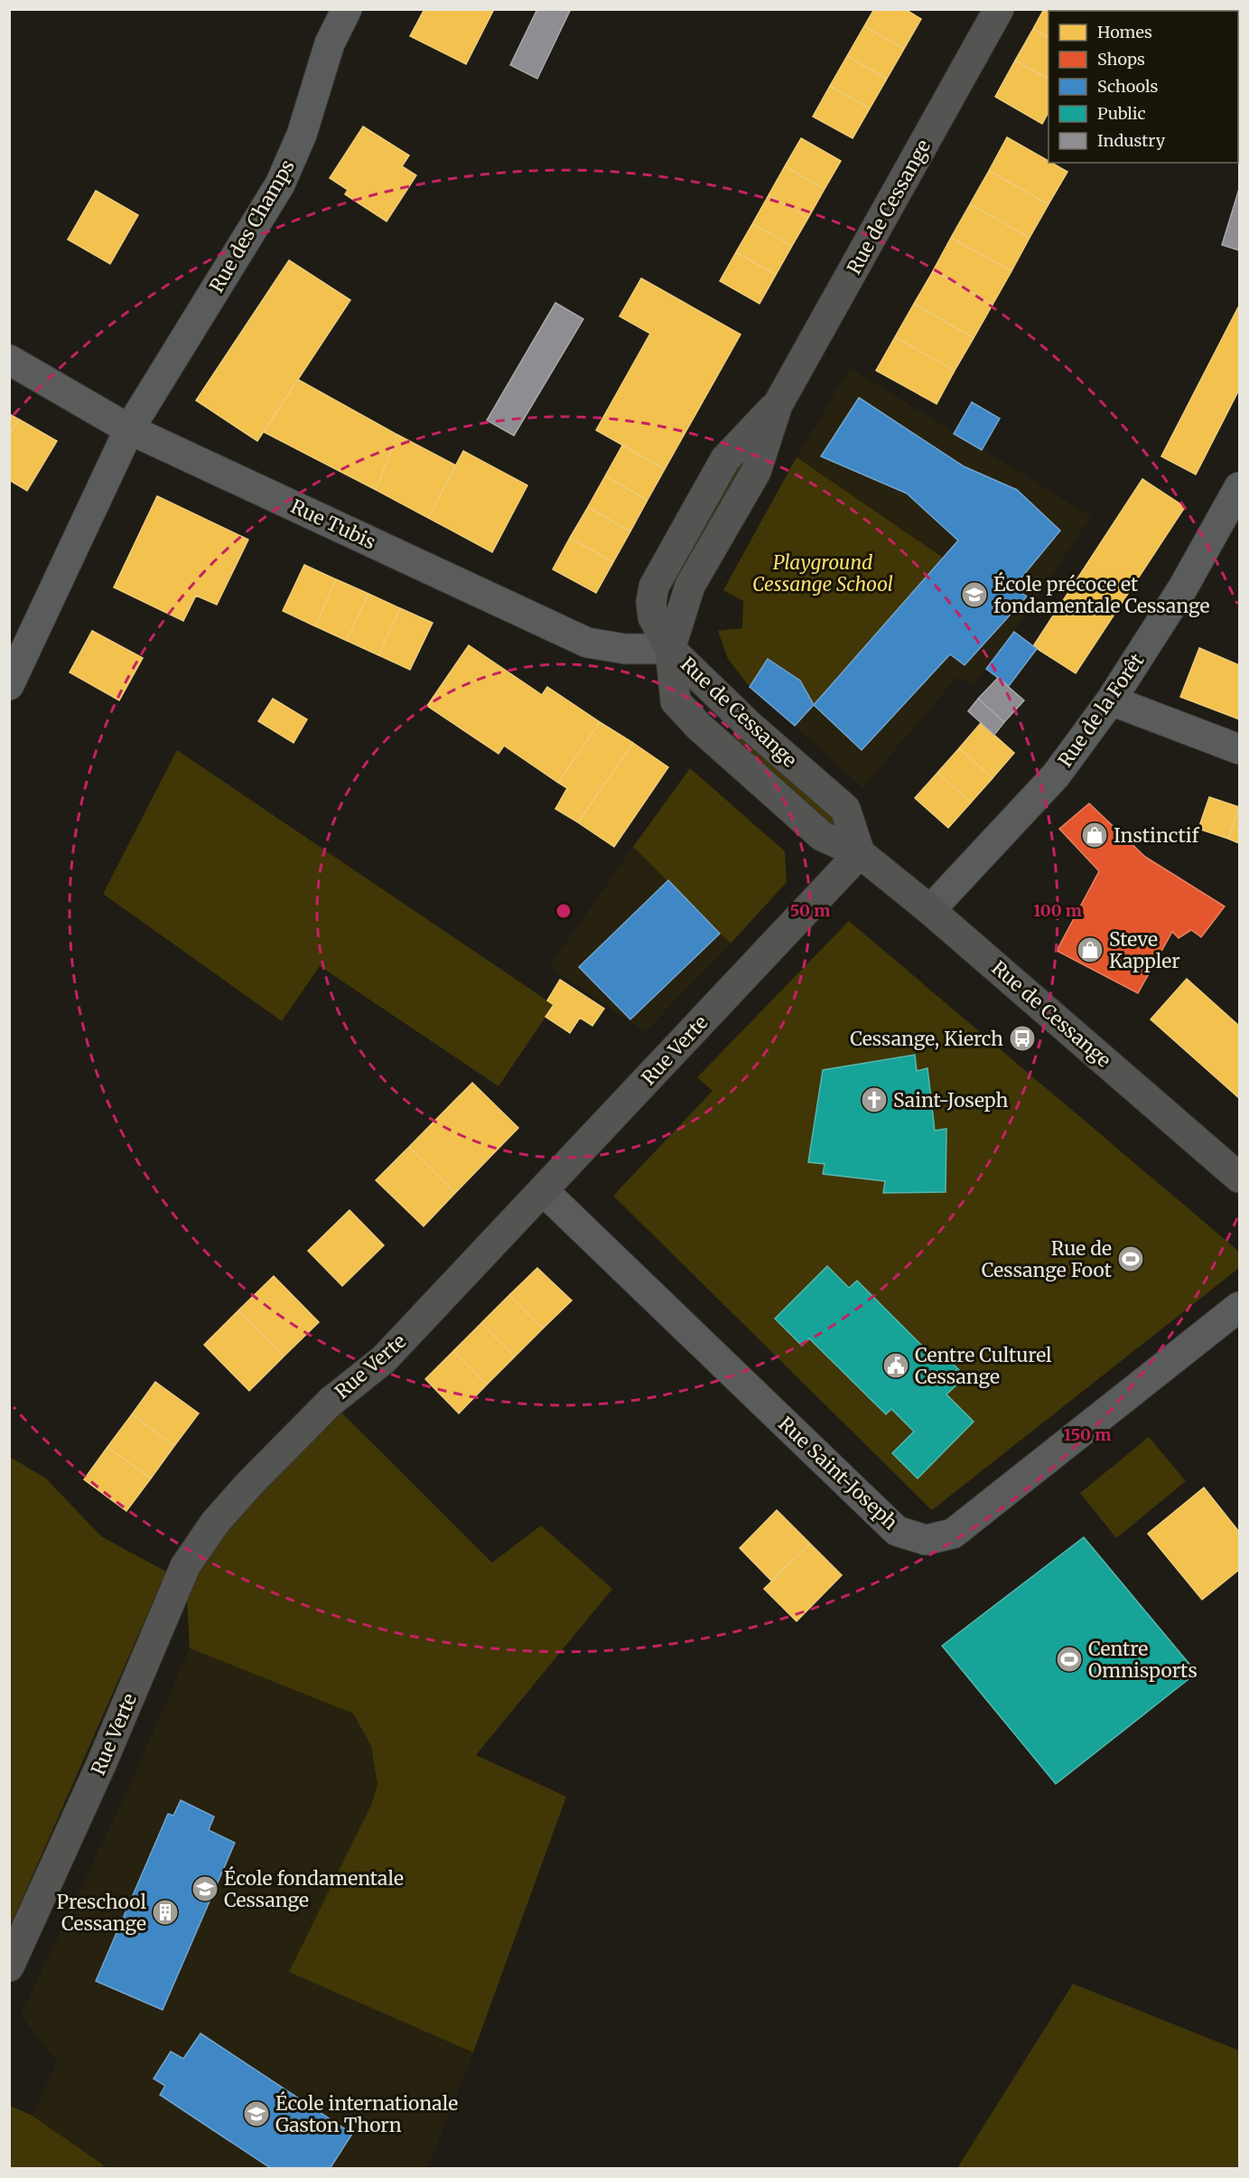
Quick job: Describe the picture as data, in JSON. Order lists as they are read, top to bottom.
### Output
{
  "streets": {
    "main road": ["Rue de Cessange", "Rue Verte"],
    "street": [
      "Rue des Champs",
      "Rue Tubis",
      "Rue de la Forêt",
      "Rue Saint-Joseph"
    ]
  },
  "crossings": [
    ["Rue de Cessange", "Rue Tubis"],
    ["Rue de Cessange", "Rue de la Forêt"],
    ["Rue de Cessange", "Rue Verte"],
    ["Rue des Champs", "Rue Tubis"],
    ["Rue Verte", "Rue Saint-Joseph"]
  ],
  "parks": ["Playground Cessange School"],
  "places": {
    "school or university": ["École précoce et fondamentale Cessange", "École fondamentale Cessange", "École internationale Gaston Thorn"],
    "shop": ["Instinctif", "Steve Kappler"],
    "bus stop": ["Cessange, Kierch"],
    "church": ["Saint-Joseph"],
    "sports": ["Rue de Cessange Foot", "Centre Omnisports"],
    "public building": ["Centre Culturel Cessange"],
    "building": ["Preschool Cessange"]
  },
  "legend": [
    "Homes",
    "Shops",
    "Schools",
    "Public",
    "Industry"
  ],
  "rings": ["50 m", "100 m", "150 m"]
}
